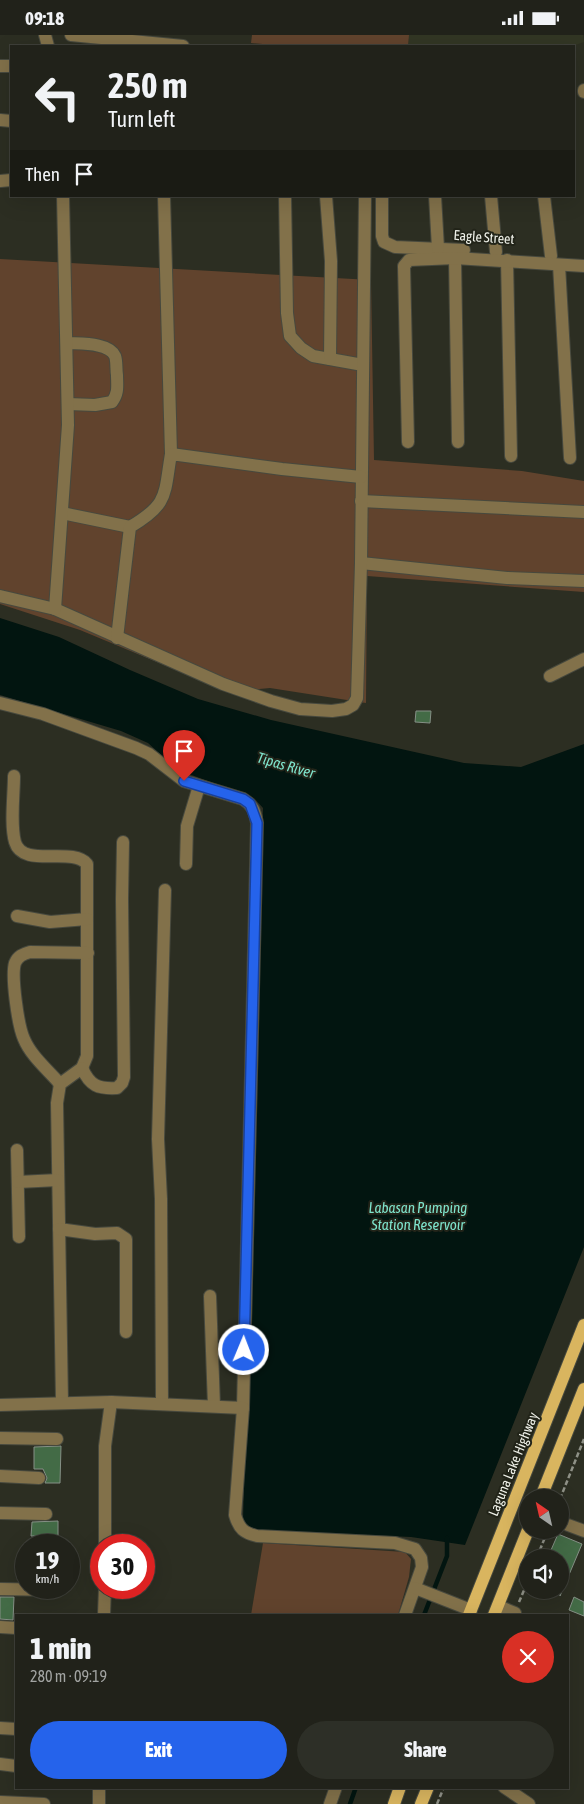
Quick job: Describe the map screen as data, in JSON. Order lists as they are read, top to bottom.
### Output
{
  "streets": {
    "main road": ["Laguna Lake Highway"],
    "street": ["Eagle Street"]
  },
  "water": ["Tipas River", "Labasan Pumping Station Reservoir"],
  "north": "top left",
  "page": {
    "status": "09:18",
    "turn": ["250 m", "Turn left"],
    "then": "Then",
    "speed": "19 km/h",
    "limit": "30",
    "heading": ["1 min", "280 m · 09:19"],
    "buttons": ["Exit", "Share"]
  }
}
